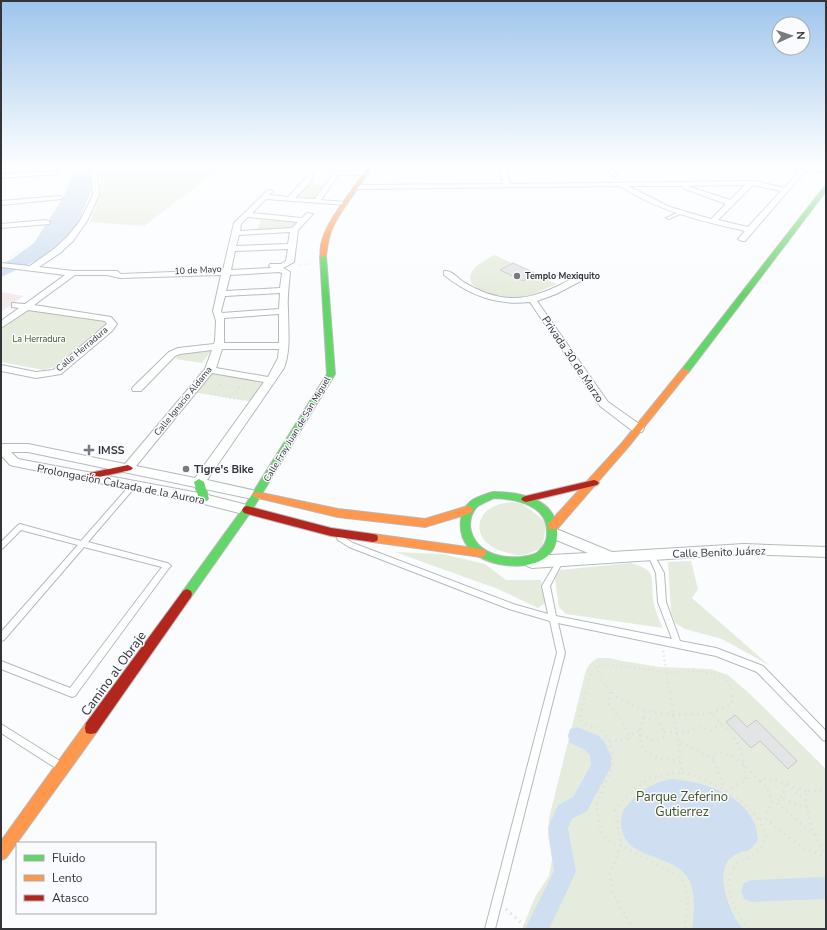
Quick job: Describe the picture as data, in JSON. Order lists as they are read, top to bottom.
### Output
{
  "streets": {
    "main road": ["Calle Fray Juan de San Miguel", "Camino al Obraje"],
    "street": [
      "10 de Mayo",
      "Calle Herradura",
      "Privada 30 de Marzo",
      "Calle Ignacio Aldama",
      "Prolongación Calzada de la Aurora",
      "Calle Benito Juárez"
    ]
  },
  "crossings": [
    ["10 de Mayo", "Calle Ignacio Aldama"],
    ["Calle Ignacio Aldama", "Prolongación Calzada de la Aurora"],
    ["Calle Fray Juan de San Miguel", "Prolongación Calzada de la Aurora"],
    ["Calle Fray Juan de San Miguel", "Camino al Obraje"],
    ["Prolongación Calzada de la Aurora", "Camino al Obraje"]
  ],
  "parks": ["La Herradura", "Parque Zeferino Gutierrez"],
  "places": {
    "other": ["Templo Mexiquito", "Tigre's Bike"],
    "health": ["IMSS"]
  },
  "legend": ["Fluido", "Lento", "Atasco"],
  "north": "right"
}
